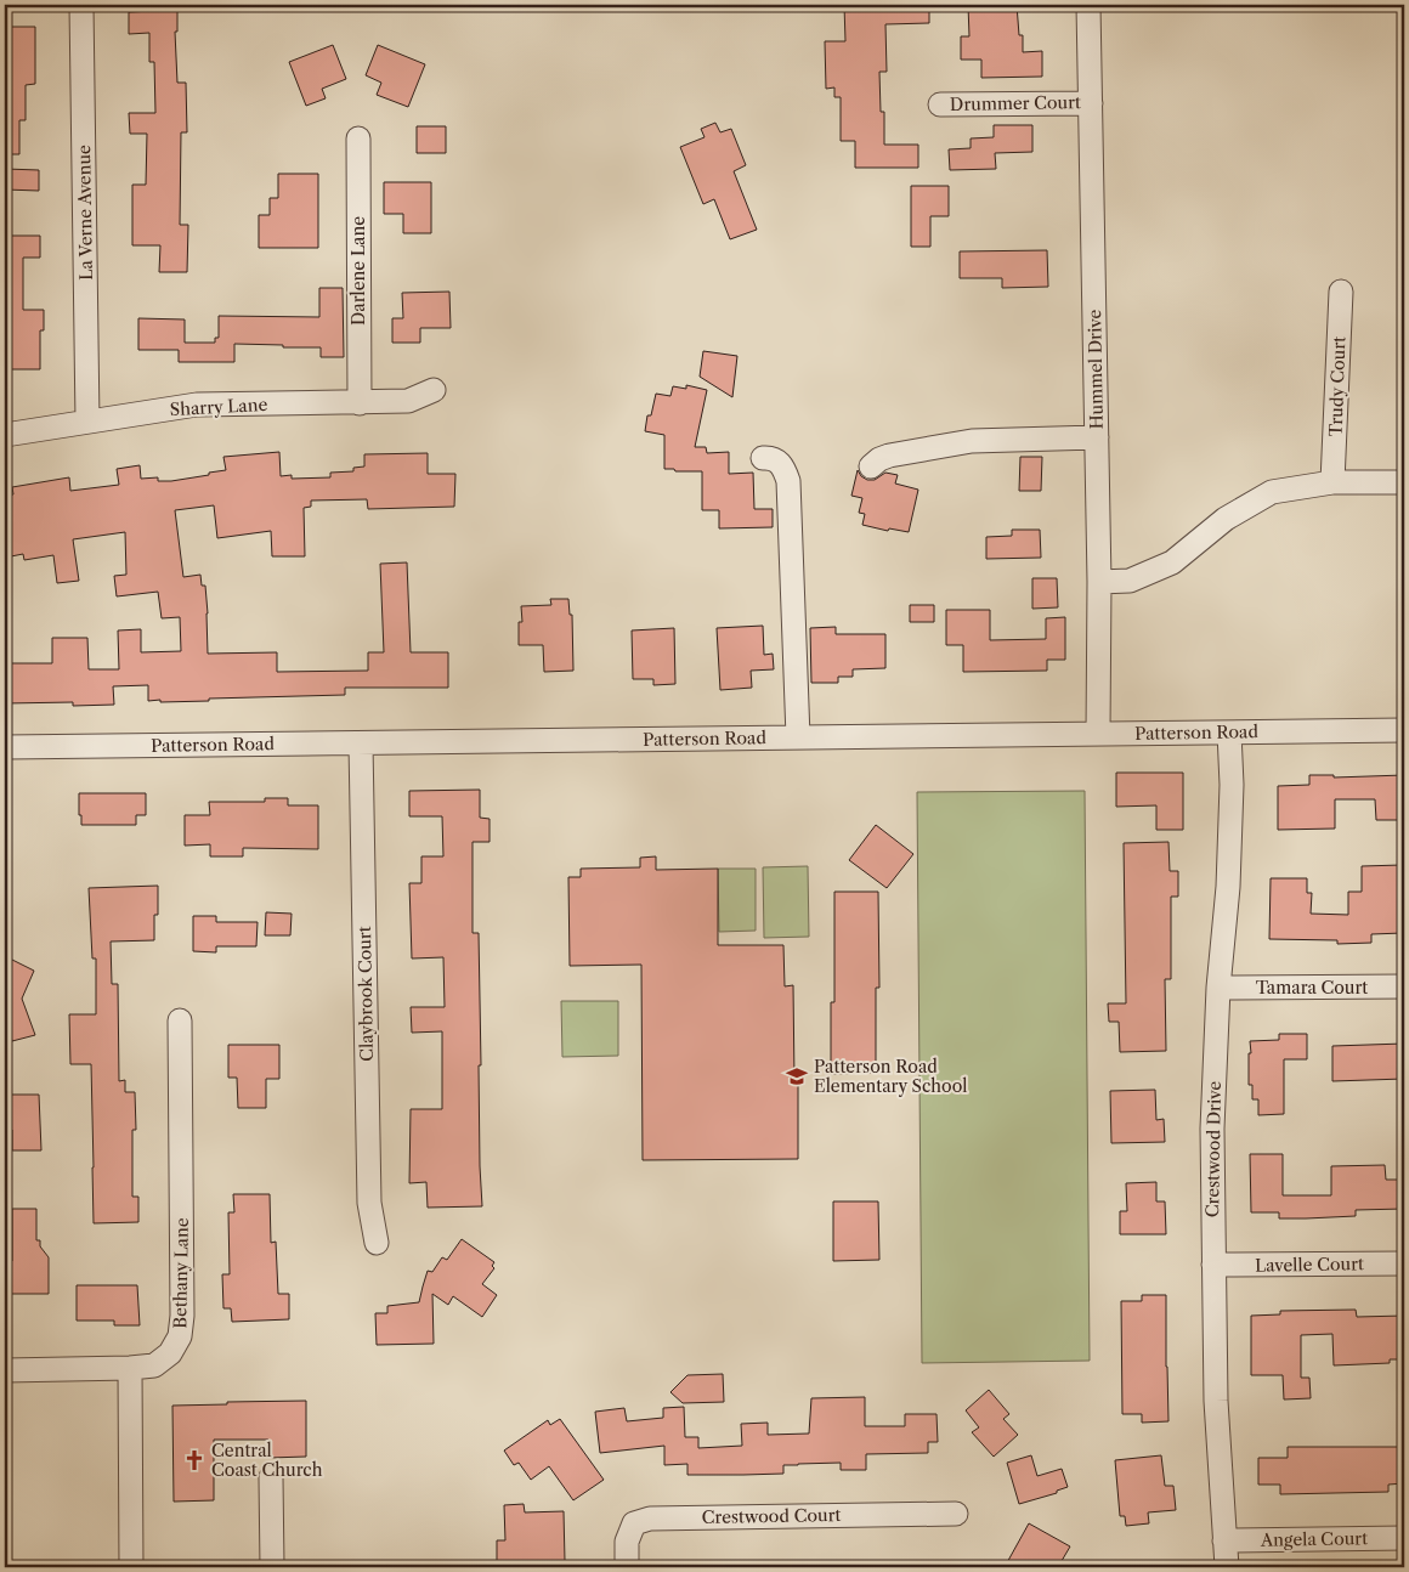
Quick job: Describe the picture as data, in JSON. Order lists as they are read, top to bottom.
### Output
{
  "streets": {
    "street": [
      "Drummer Court",
      "La Verne Avenue",
      "Darlene Lane",
      "Hummel Drive",
      "Trudy Court",
      "Sharry Lane",
      "Patterson Road",
      "Tamara Court",
      "Claybrook Court",
      "Crestwood Drive",
      "Lavelle Court",
      "Bethany Lane",
      "Crestwood Court",
      "Angela Court"
    ]
  },
  "crossings": [
    ["Drummer Court", "Hummel Drive"],
    ["La Verne Avenue", "Sharry Lane"],
    ["Darlene Lane", "Sharry Lane"],
    ["Hummel Drive", "Patterson Road"],
    ["Patterson Road", "Claybrook Court"],
    ["Patterson Road", "Crestwood Drive"],
    ["Tamara Court", "Crestwood Drive"],
    ["Crestwood Drive", "Lavelle Court"],
    ["Crestwood Drive", "Angela Court"]
  ],
  "places": {
    "school or university": ["Patterson Road Elementary School"],
    "church": ["Central Coast Church"]
  }
}
